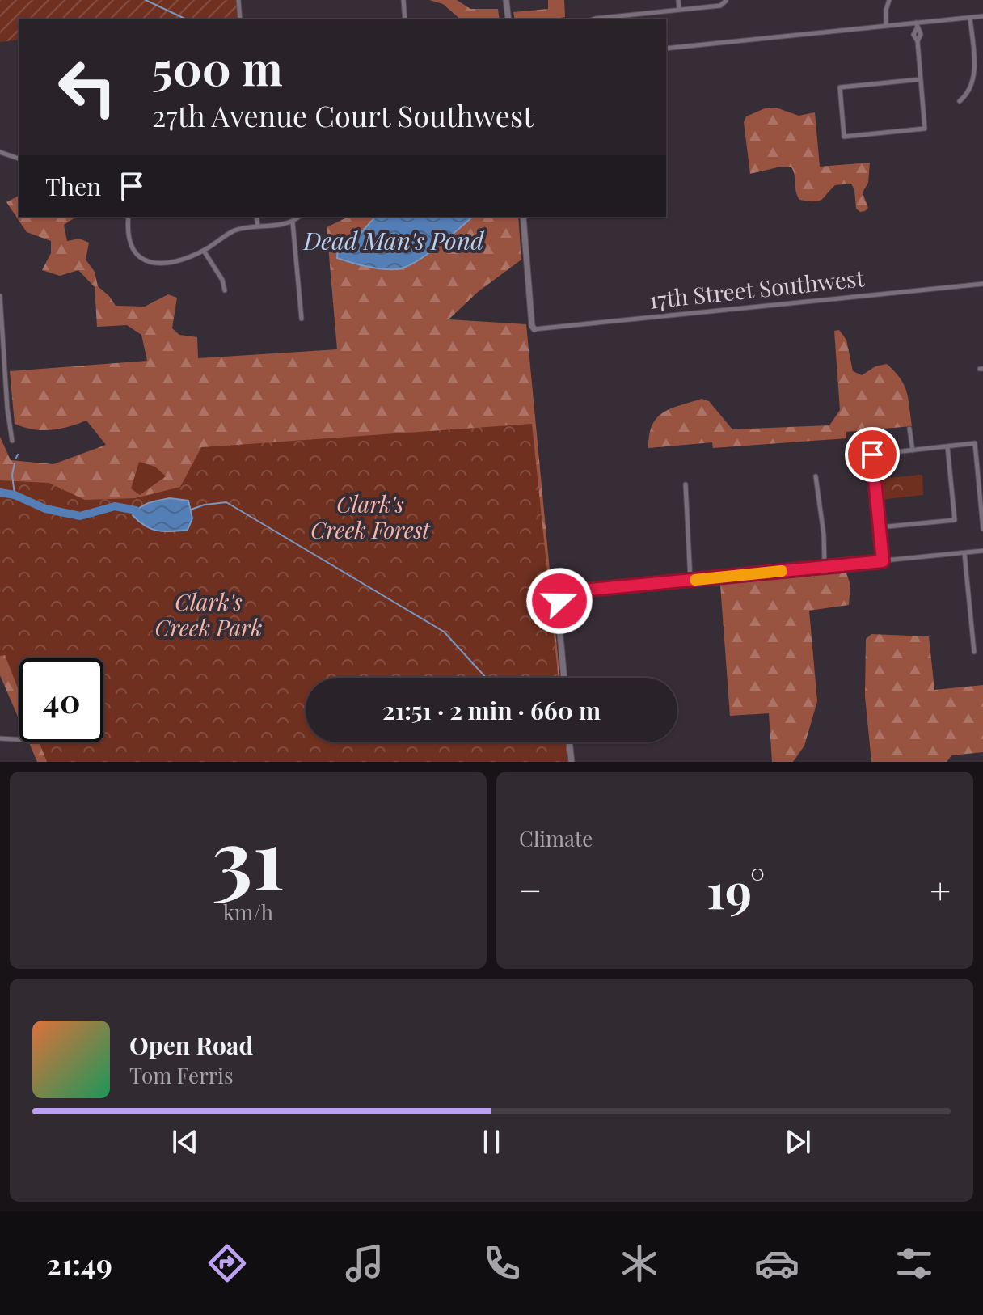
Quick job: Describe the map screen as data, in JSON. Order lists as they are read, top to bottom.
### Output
{
  "streets": {
    "street": ["17th Street Southwest"]
  },
  "water": ["Dead Man's Pond"],
  "parks": ["Clark's Creek Forest", "Clark's Creek Park"],
  "page": {
    "turn": ["500 m", "27th Avenue Court Southwest"],
    "then": "Then",
    "limit": "40",
    "trip": "21:51 · 2 min · 660 m",
    "tile": [
      ["31", "km/h"],
      "Climate"
    ],
    "heat": ["−", "19°", "+"],
    "song": ["Open Road", "Tom Ferris"],
    "tabs": "21:49"
  }
}
